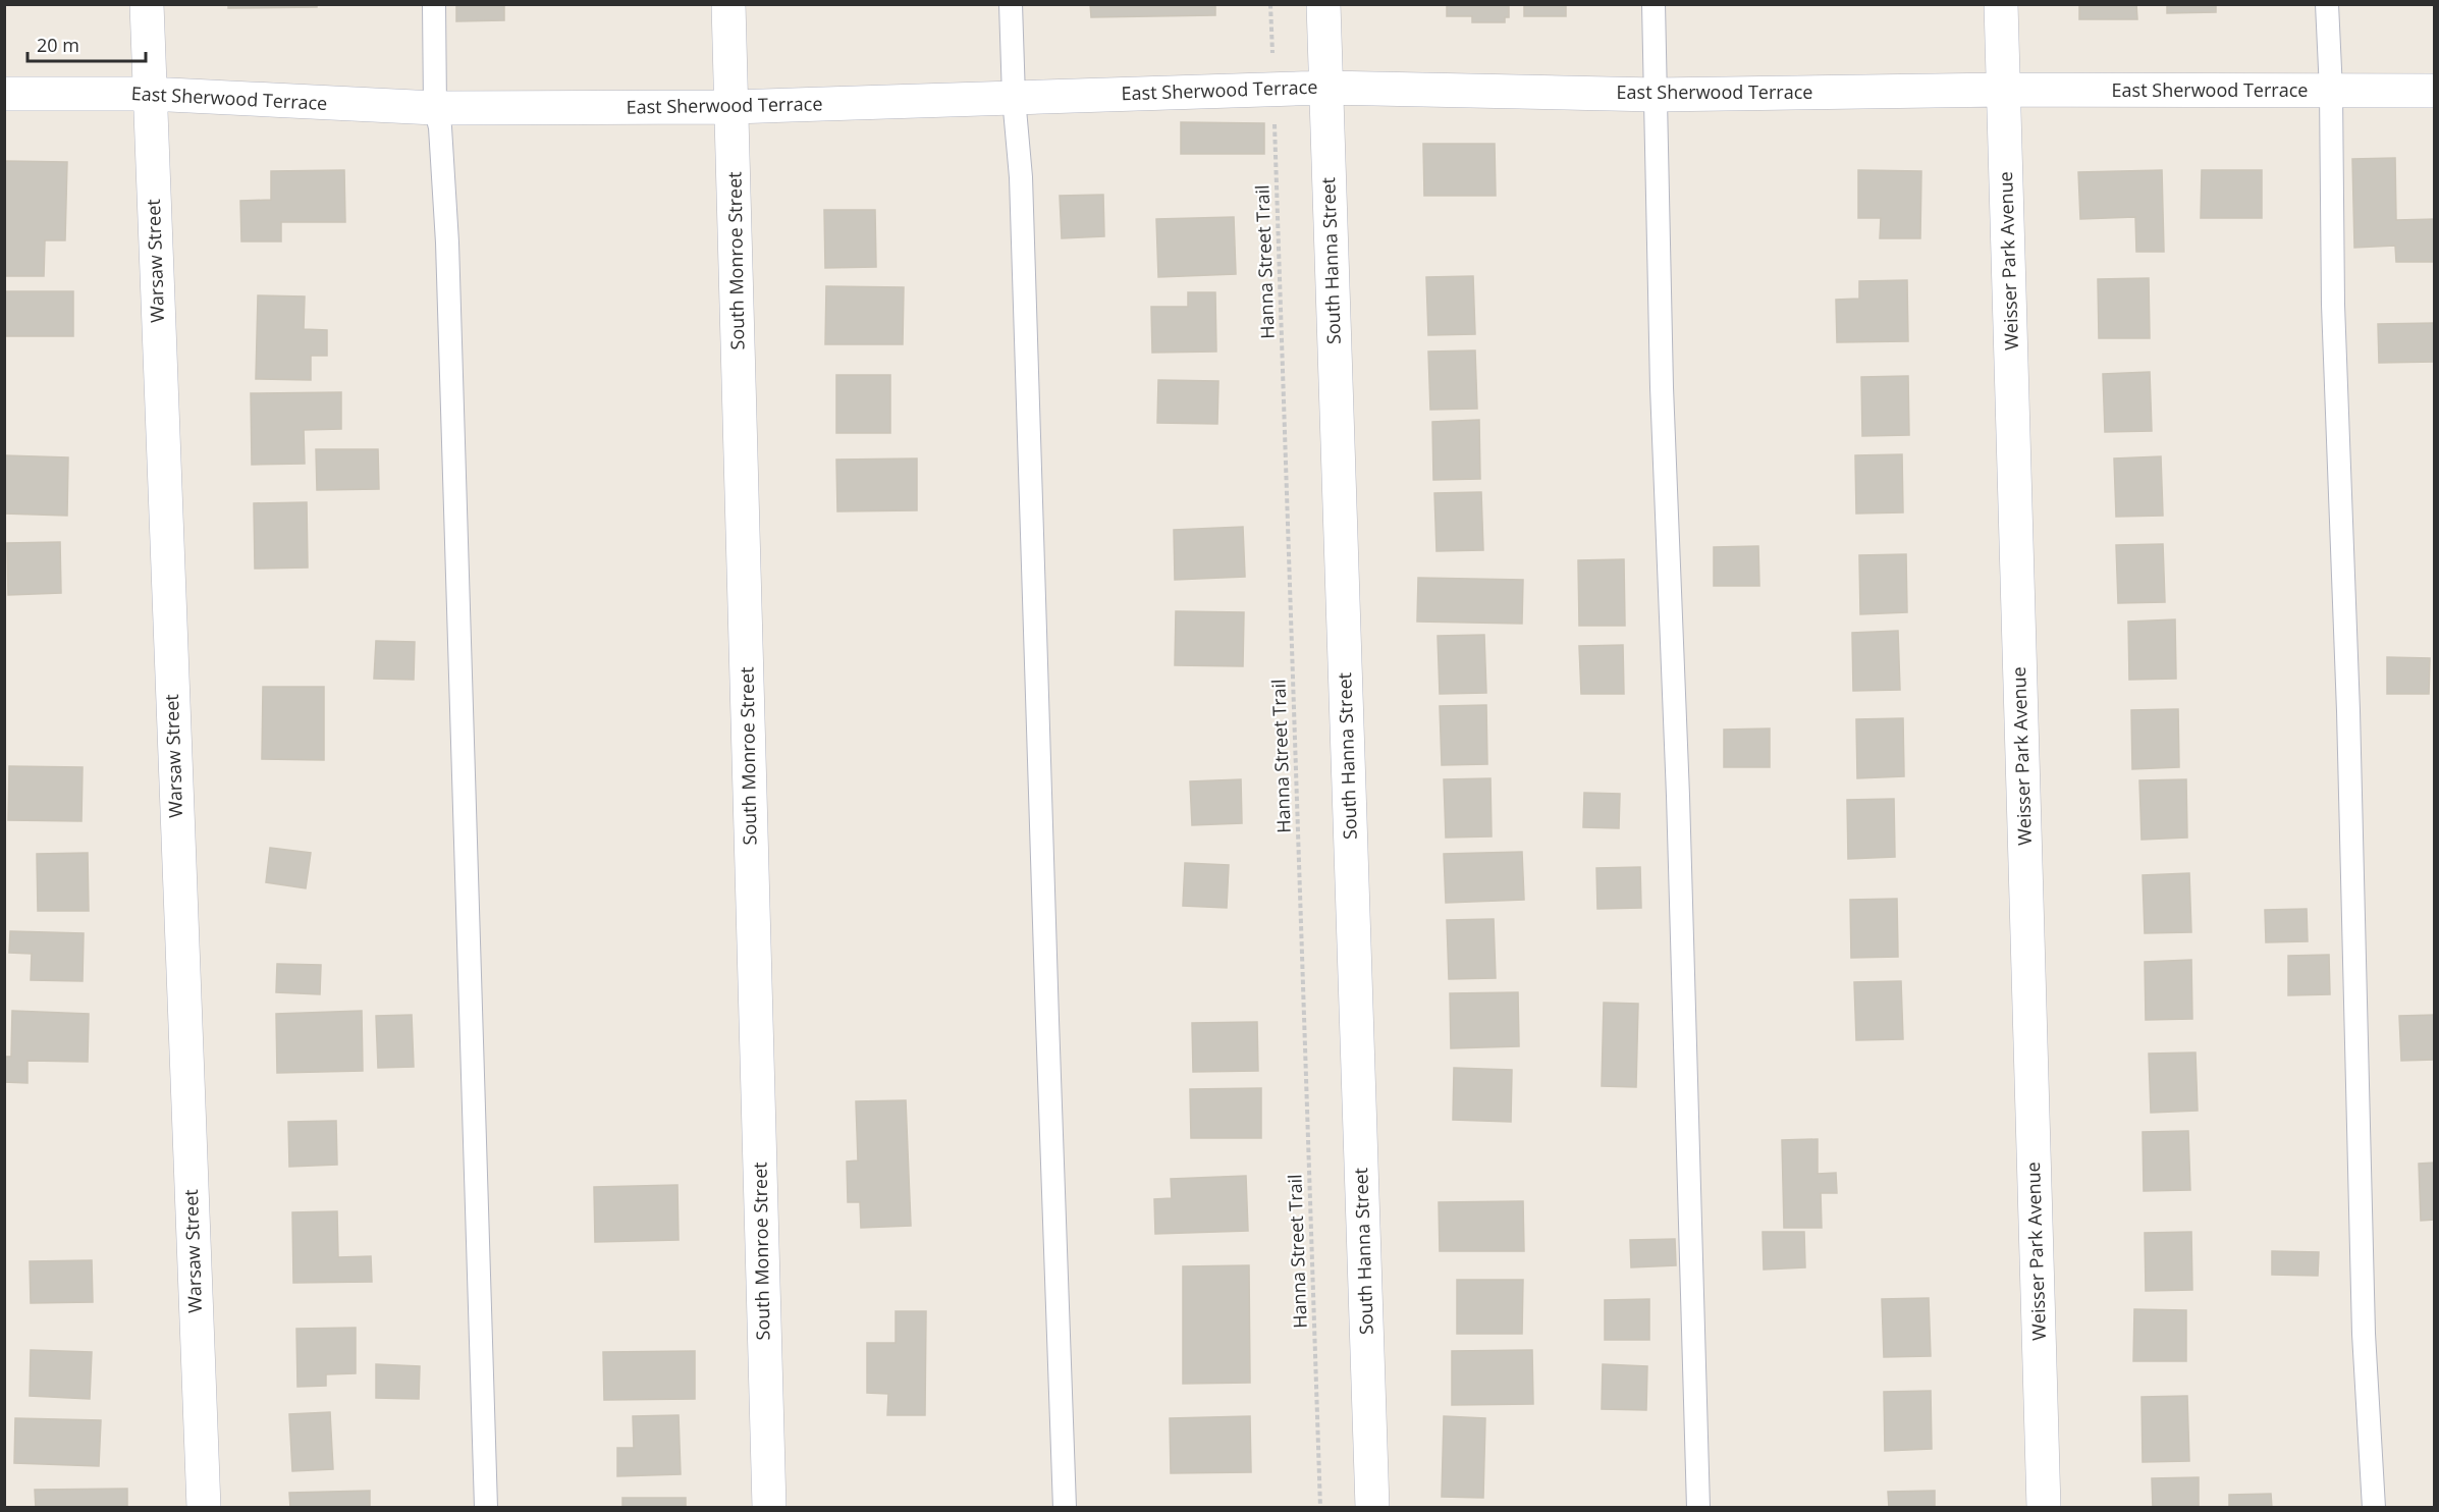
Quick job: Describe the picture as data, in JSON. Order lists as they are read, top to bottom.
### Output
{
  "streets": {
    "street": [
      "East Sherwood Terrace",
      "Warsaw Street",
      "South Monroe Street",
      "South Hanna Street",
      "Weisser Park Avenue"
    ],
    "path": ["Hanna Street Trail"]
  },
  "crossings": [
    ["East Sherwood Terrace", "Warsaw Street"],
    ["East Sherwood Terrace", "South Monroe Street"],
    ["East Sherwood Terrace", "South Hanna Street"],
    ["East Sherwood Terrace", "Weisser Park Avenue"],
    ["East Sherwood Terrace", "Hanna Street Trail"]
  ],
  "scale_bar": "20 m"
}
